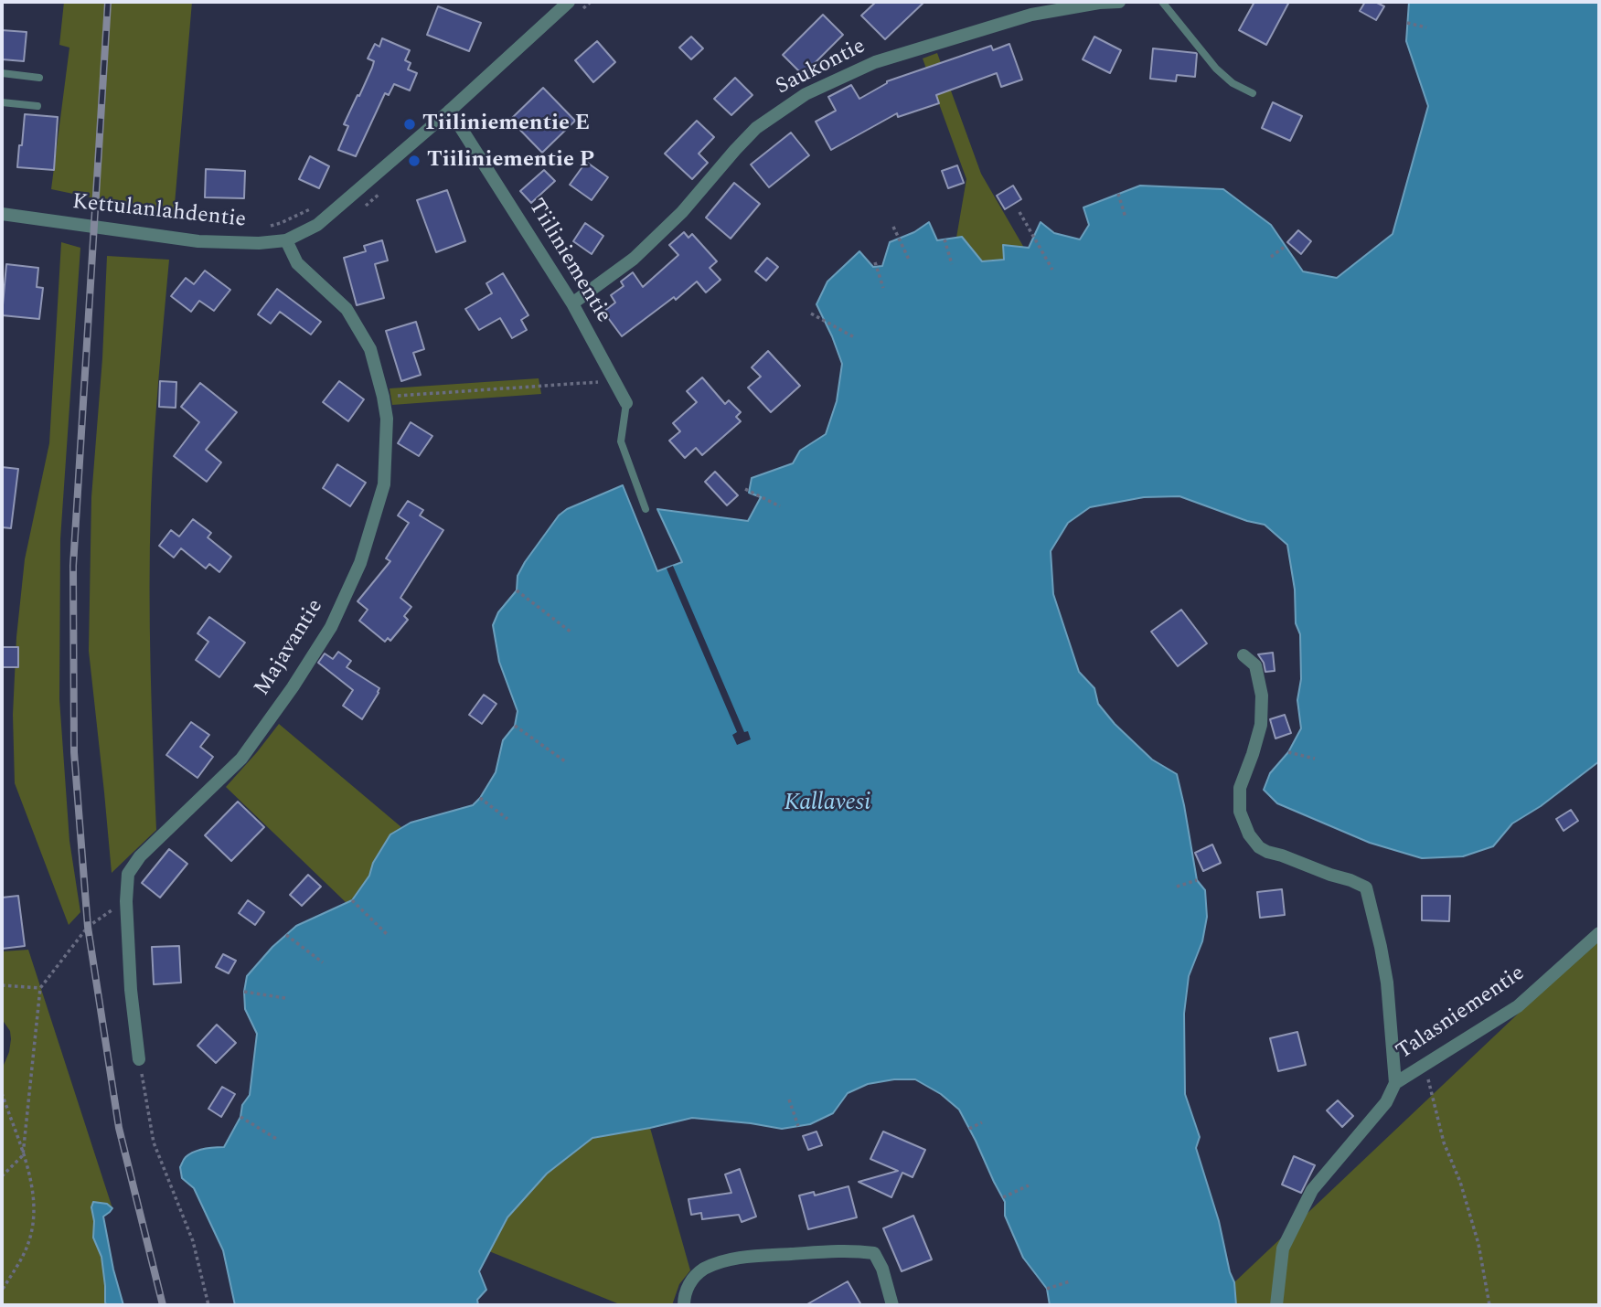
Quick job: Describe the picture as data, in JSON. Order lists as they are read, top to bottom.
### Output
{
  "streets": {
    "street": [
      "Saukontie",
      "Kettulanlahdentie",
      "Tiiliniementie",
      "Majavantie",
      "Talasniementie"
    ]
  },
  "crossings": [
    ["Saukontie", "Tiiliniementie"],
    ["Kettulanlahdentie", "Tiiliniementie"],
    ["Kettulanlahdentie", "Majavantie"]
  ],
  "water": ["Kallavesi"],
  "places": ["Tiiliniementie E", "Tiiliniementie P"]
}
